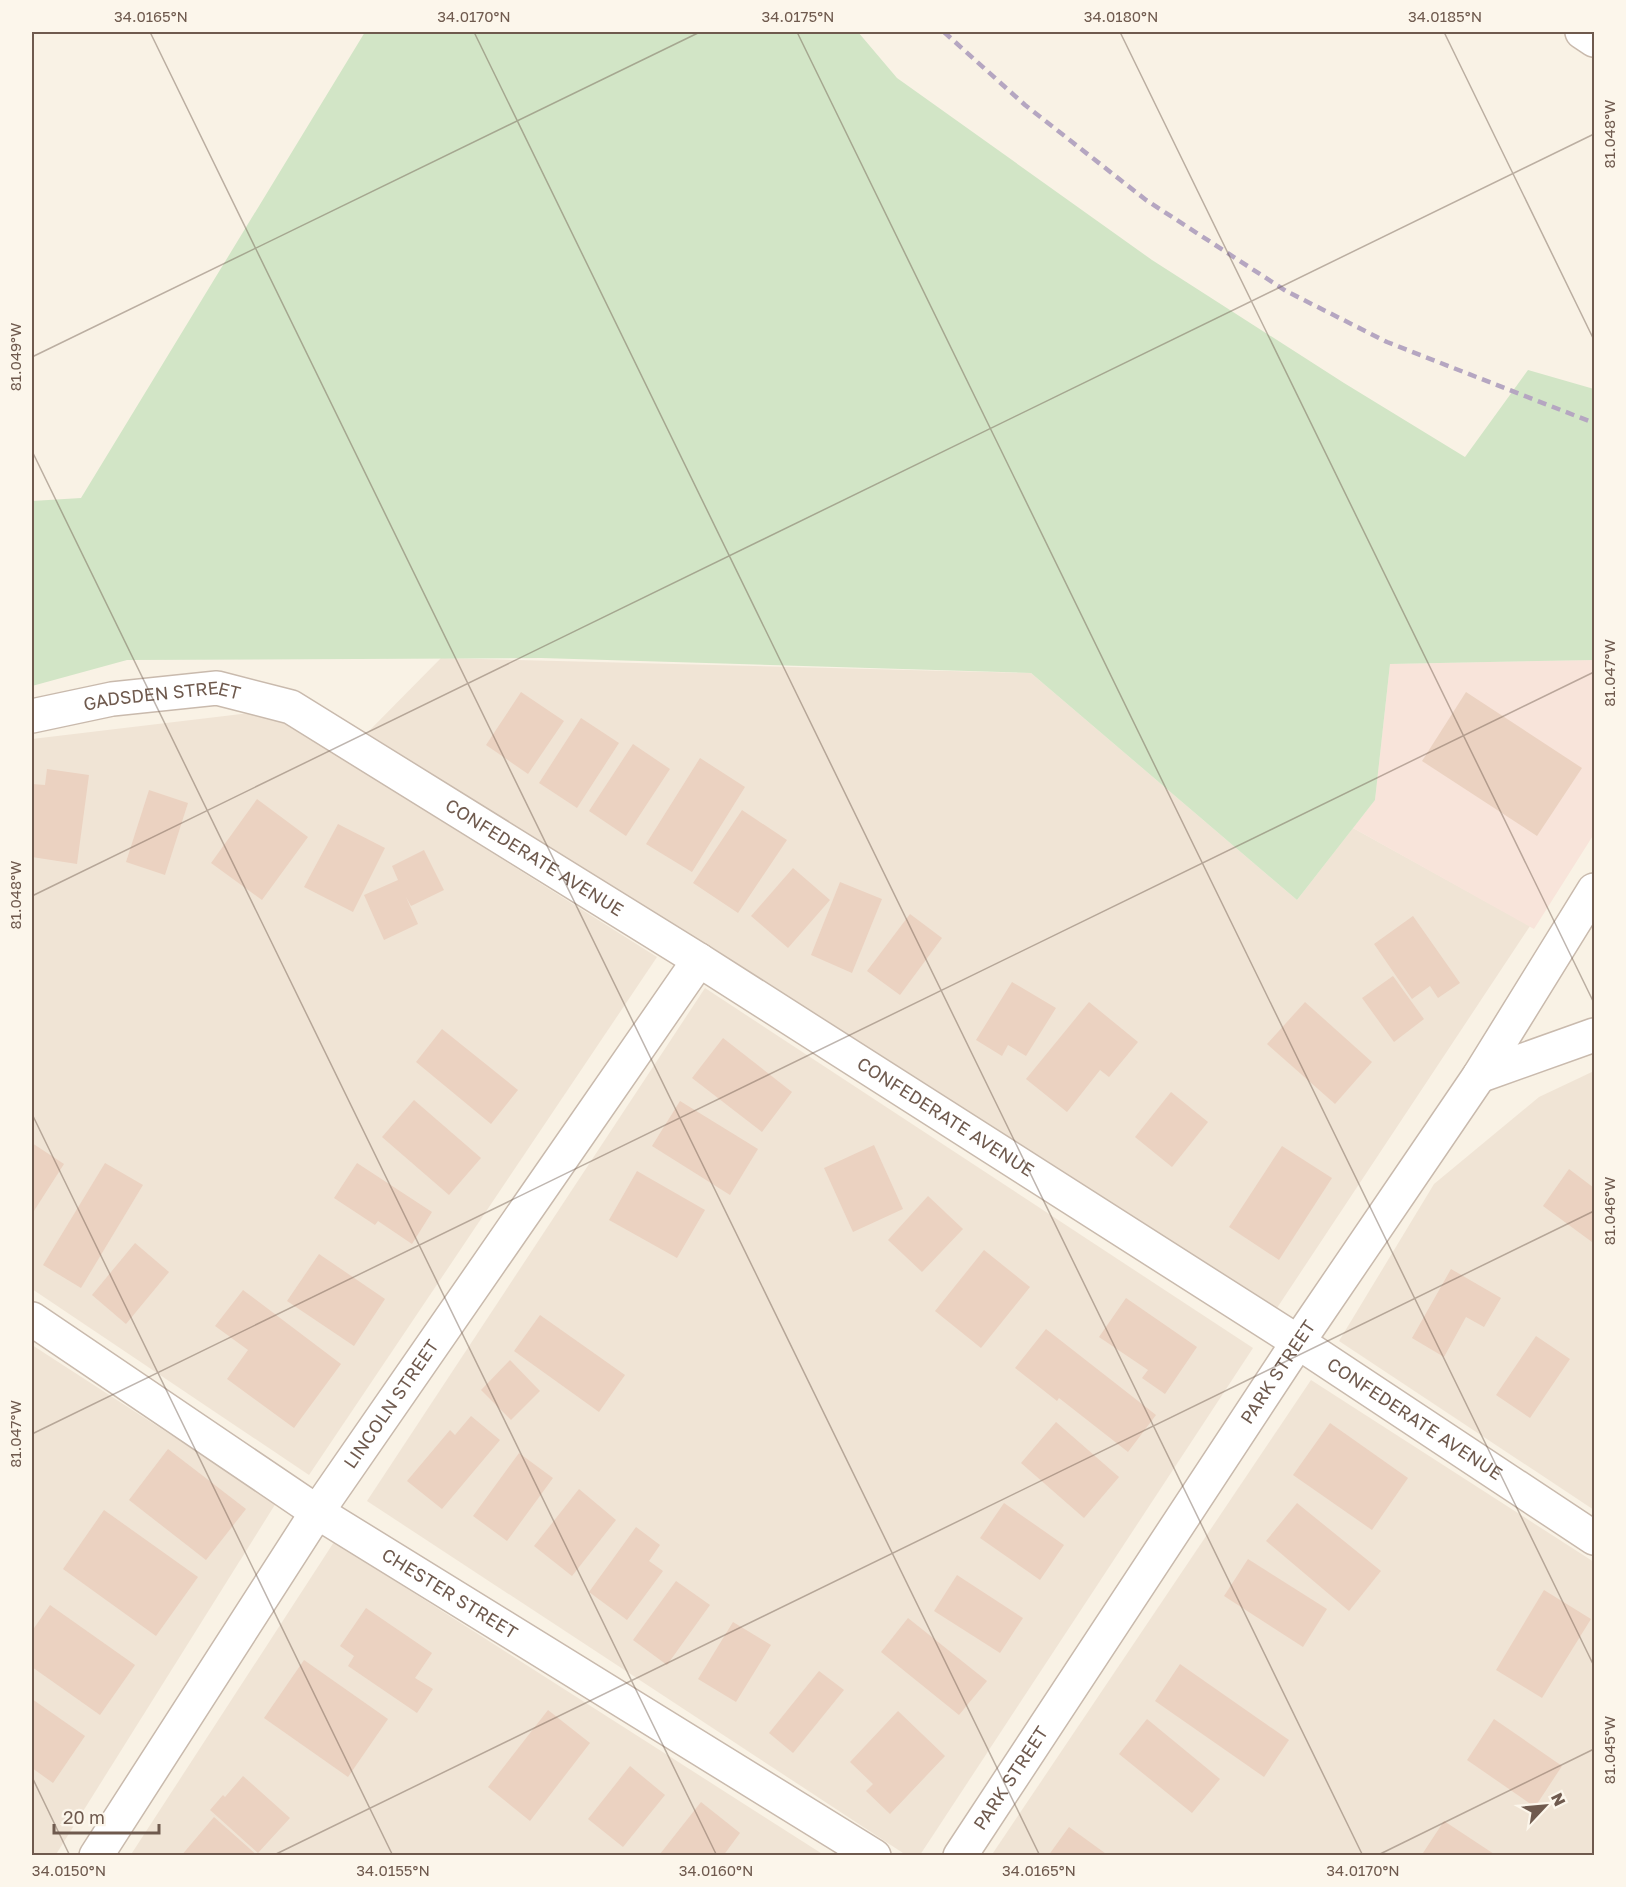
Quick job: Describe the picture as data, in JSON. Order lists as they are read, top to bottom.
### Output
{
  "streets": {
    "street": [
      "GADSDEN STREET",
      "CONFEDERATE AVENUE",
      "PARK STREET",
      "LINCOLN STREET",
      "CHESTER STREET"
    ]
  },
  "crossings": [
    ["GADSDEN STREET", "CONFEDERATE AVENUE"],
    ["CONFEDERATE AVENUE", "PARK STREET"],
    ["CONFEDERATE AVENUE", "LINCOLN STREET"],
    ["LINCOLN STREET", "CHESTER STREET"]
  ],
  "scale_bar": "20 m",
  "north": "top right",
  "coordinates": [
    "34.0165°N",
    "34.0170°N",
    "34.0175°N",
    "34.0180°N",
    "34.0185°N",
    "81.048°W",
    "81.049°W",
    "81.047°W",
    "81.046°W",
    "81.045°W",
    "34.0150°N",
    "34.0155°N",
    "34.0160°N"
  ]
}
